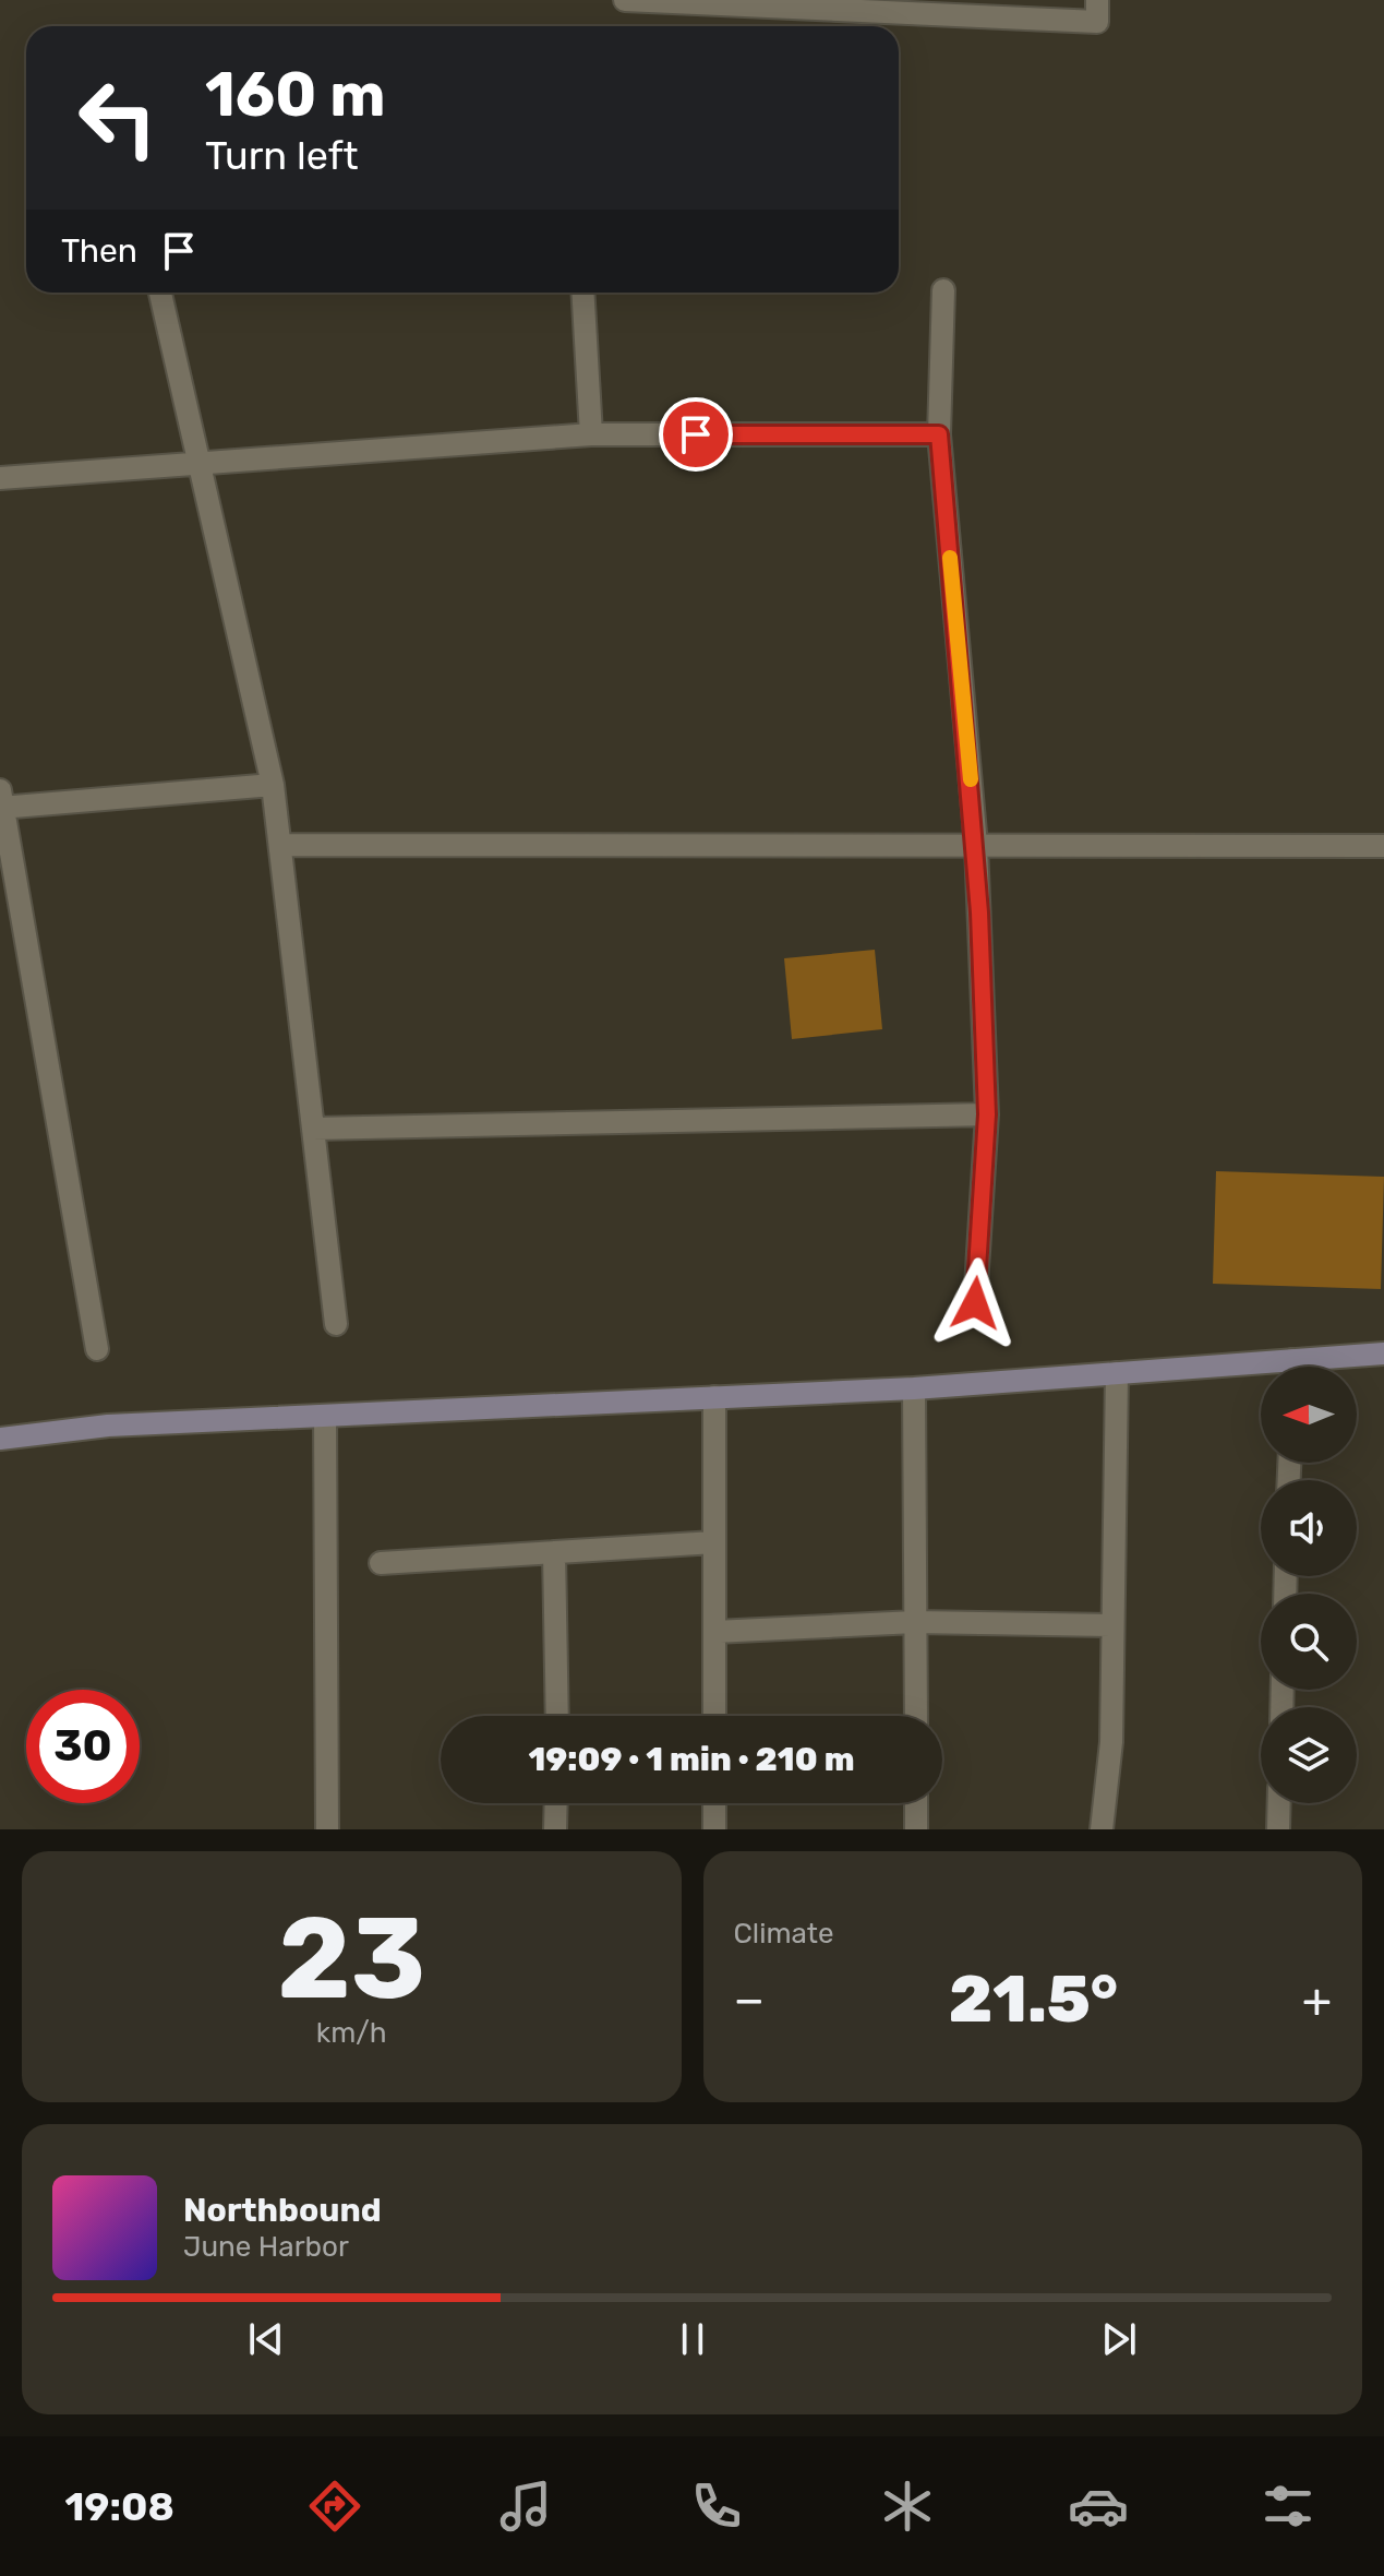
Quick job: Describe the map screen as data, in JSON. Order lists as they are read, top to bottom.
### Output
{
  "north": "left",
  "page": {
    "turn": ["160 m", "Turn left"],
    "then": "Then",
    "limit": "30",
    "trip": "19:09 · 1 min · 210 m",
    "tile": [
      ["23", "km/h"],
      "Climate"
    ],
    "heat": ["−", "21.5°", "+"],
    "song": ["Northbound", "June Harbor"],
    "tabs": "19:08"
  }
}
